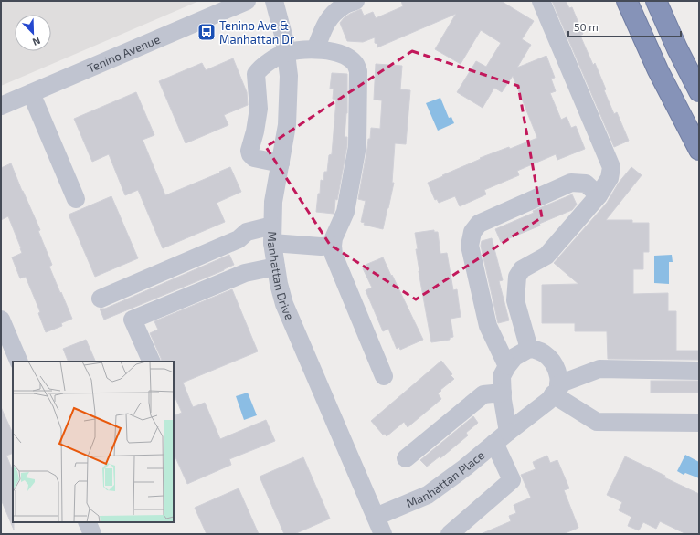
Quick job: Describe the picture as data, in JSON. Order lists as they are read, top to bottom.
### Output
{
  "streets": {
    "street": ["Tenino Avenue", "Manhattan Drive", "Manhattan Place"]
  },
  "crossings": [
    ["Manhattan Drive", "Manhattan Place"]
  ],
  "places": {
    "bus stop": ["Tenino Ave & Manhattan Dr"]
  },
  "scale_bar": "50 m",
  "north": "bottom right"
}
